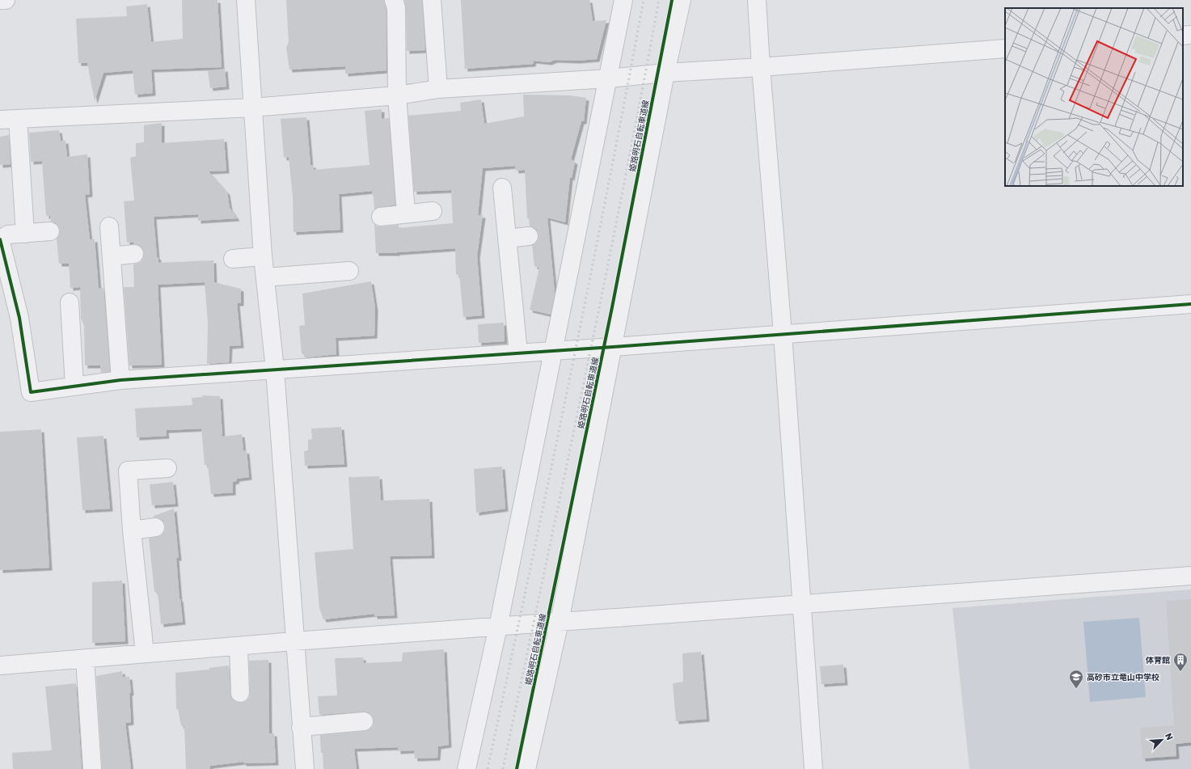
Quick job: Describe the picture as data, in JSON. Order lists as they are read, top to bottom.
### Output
{
  "streets": {
    "cycle path": ["姫路明石自転車道線"]
  },
  "places": {
    "building": ["体育館"],
    "school or university": ["高砂市立竜山中学校"]
  },
  "north": "top right"
}
